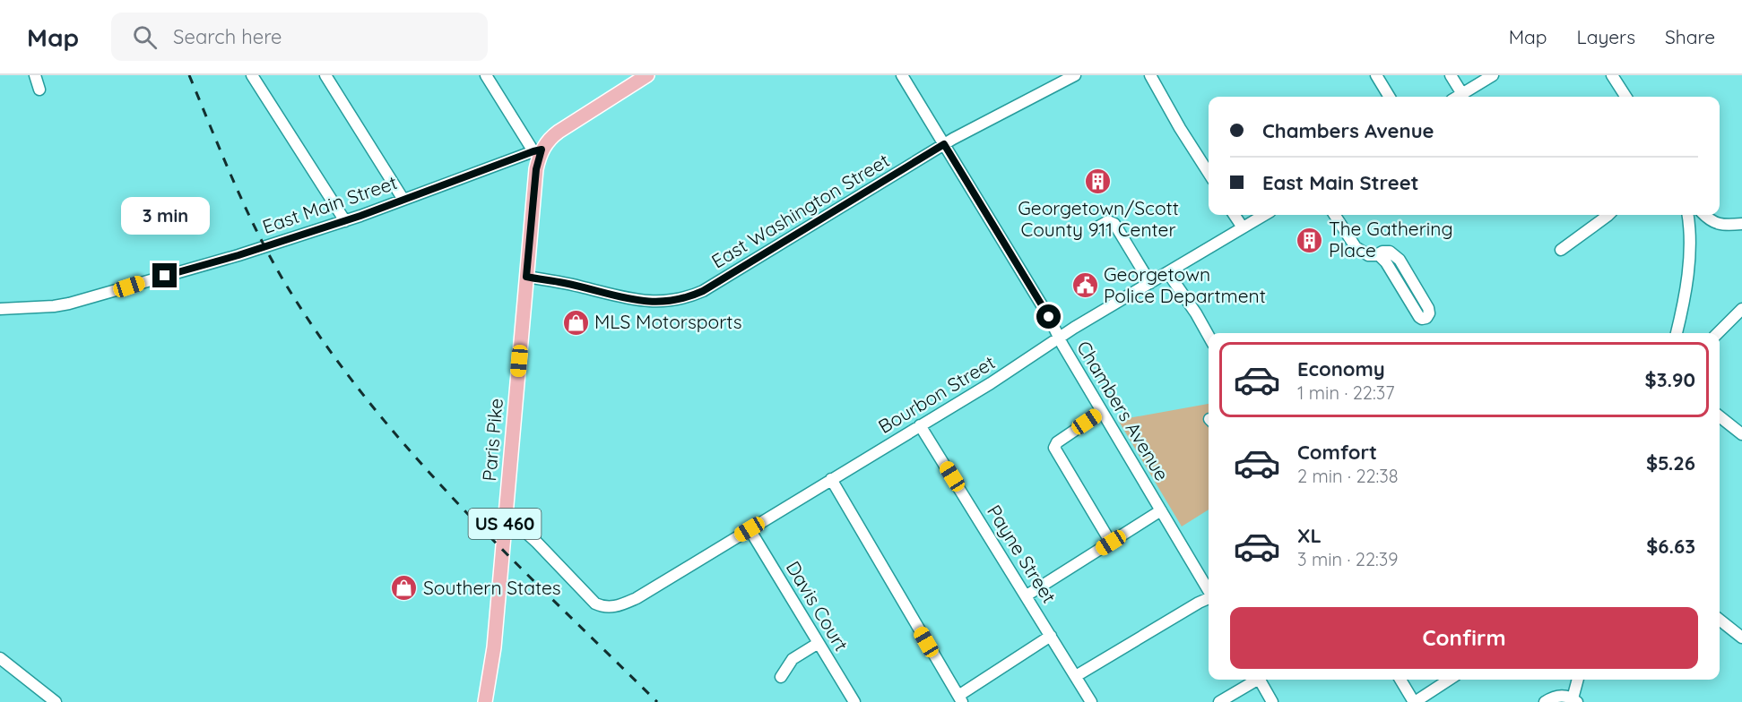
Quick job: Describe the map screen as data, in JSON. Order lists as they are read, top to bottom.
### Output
{
  "streets": {
    "main road": ["East Main Street", "Paris Pike", "US 460"],
    "street": [
      "East Washington Street",
      "Bourbon Street",
      "Chambers Avenue",
      "Payne Street",
      "Davis Court"
    ]
  },
  "crossings": [
    ["East Main Street", "Paris Pike"],
    ["East Washington Street", "Chambers Avenue"],
    ["East Washington Street", "Paris Pike"],
    ["Bourbon Street", "Chambers Avenue"],
    ["Bourbon Street", "Paris Pike"],
    ["Bourbon Street", "Payne Street"],
    ["Bourbon Street", "Davis Court"]
  ],
  "places": {
    "building": ["Georgetown/Scott County 911 Center", "The Gathering Place"],
    "public building": ["Georgetown Police Department"],
    "shop": ["MLS Motorsports", "Southern States"]
  },
  "page": {
    "header": "Map",
    "search": "Search here",
    "nav": ["Map", "Layers", "Share"],
    "banner": ["Chambers Avenue", "East Main Street"],
    "bubble": "3 min",
    "list": [
      {
        "name": "Economy",
        "note": "1 min · 22:37",
        "value": "$3.90"
      },
      {
        "name": "Comfort",
        "note": "2 min · 22:38",
        "value": "$5.26"
      },
      {
        "name": "XL",
        "note": "3 min · 22:39",
        "value": "$6.63"
      }
    ],
    "buttons": "Confirm"
  }
}
